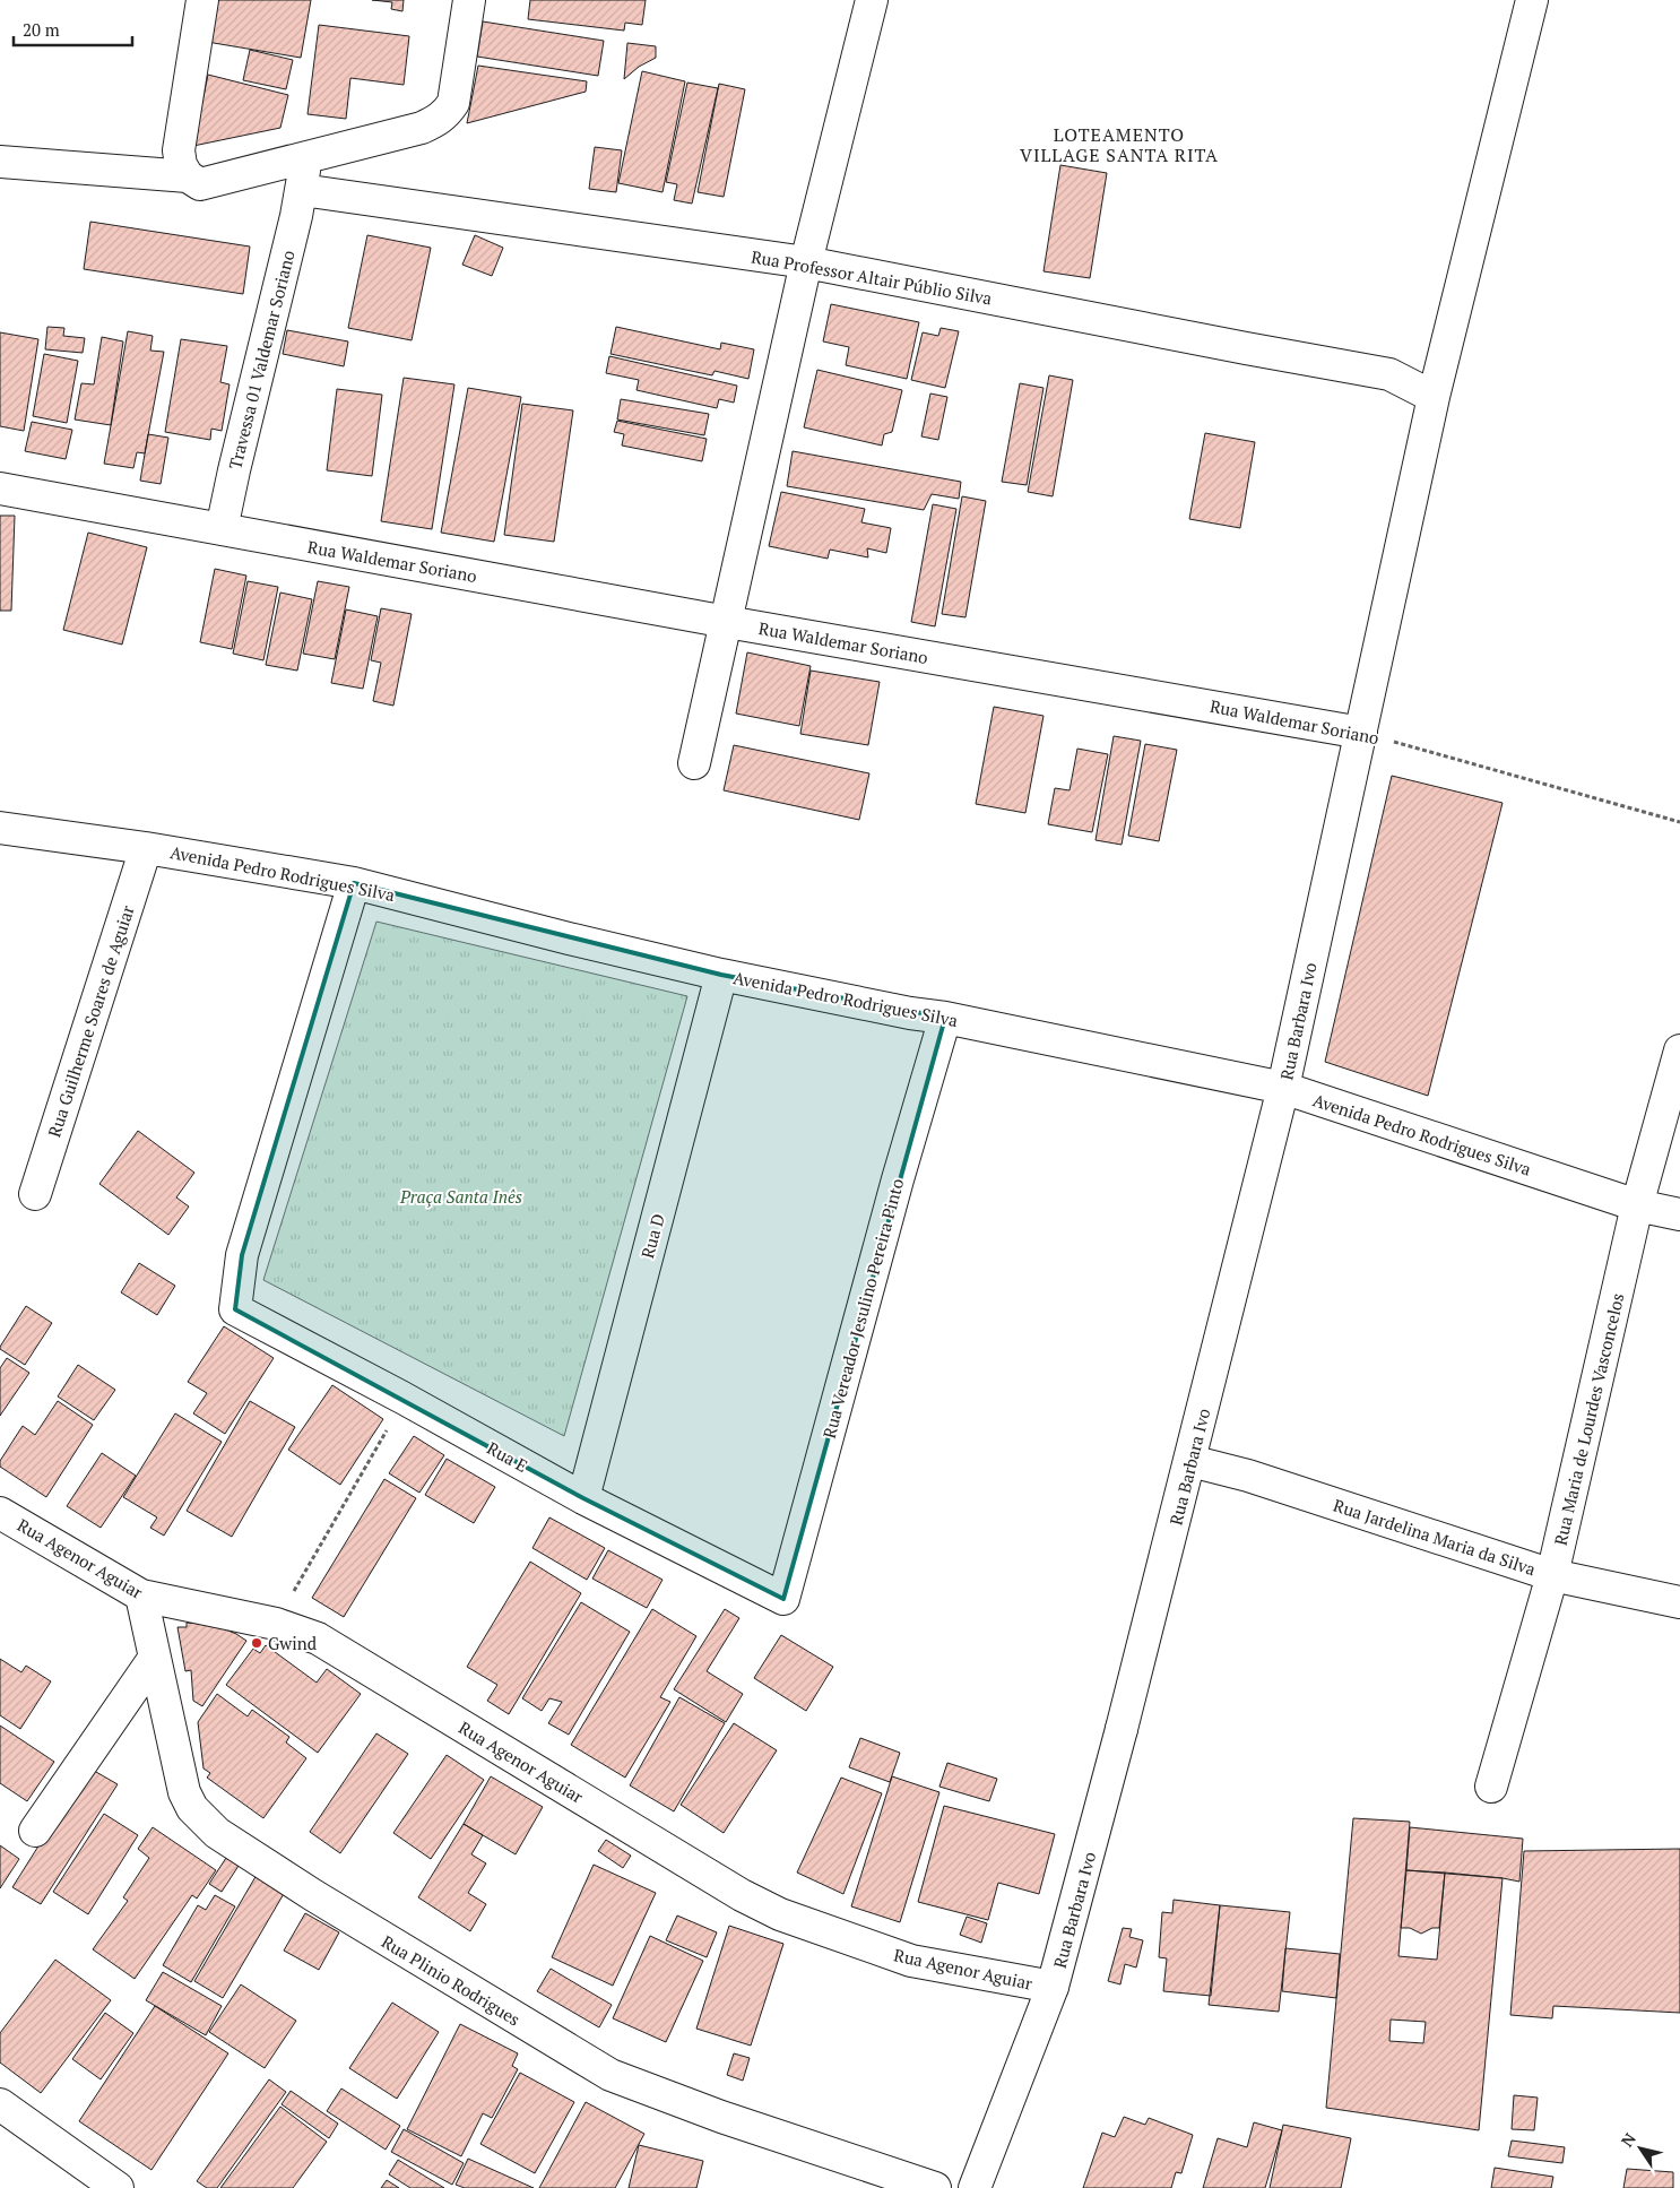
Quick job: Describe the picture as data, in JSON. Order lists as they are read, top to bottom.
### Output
{
  "streets": {
    "street": [
      "Rua Professor Altair Públio Silva",
      "Travessa 01 Valdemar Soriano",
      "Rua Waldemar Soriano",
      "Avenida Pedro Rodrigues Silva",
      "Rua Guilherme Soares de Aguiar",
      "Rua Barbara Ivo",
      "Rua D",
      "Rua Vereador Jesulino Pereira Pinto",
      "Rua Maria de Lourdes Vasconcelos",
      "Rua E",
      "Rua Jardelina Maria da Silva",
      "Rua Agenor Aguiar",
      "Rua Plinio Rodrigues"
    ]
  },
  "crossings": [
    ["Rua Professor Altair Públio Silva", "Travessa 01 Valdemar Soriano"],
    ["Rua Professor Altair Públio Silva", "Rua Barbara Ivo"],
    ["Travessa 01 Valdemar Soriano", "Rua Waldemar Soriano"],
    ["Rua Waldemar Soriano", "Rua Barbara Ivo"],
    ["Avenida Pedro Rodrigues Silva", "Rua Guilherme Soares de Aguiar"],
    ["Avenida Pedro Rodrigues Silva", "Rua Barbara Ivo"],
    ["Avenida Pedro Rodrigues Silva", "Rua D"],
    ["Avenida Pedro Rodrigues Silva", "Rua Vereador Jesulino Pereira Pinto"],
    ["Avenida Pedro Rodrigues Silva", "Rua Maria de Lourdes Vasconcelos"],
    ["Avenida Pedro Rodrigues Silva", "Rua E"],
    ["Rua Barbara Ivo", "Rua Jardelina Maria da Silva"],
    ["Rua Barbara Ivo", "Rua Agenor Aguiar"],
    ["Rua D", "Rua E"],
    ["Rua Vereador Jesulino Pereira Pinto", "Rua E"],
    ["Rua Maria de Lourdes Vasconcelos", "Rua Jardelina Maria da Silva"],
    ["Rua Agenor Aguiar", "Rua Plinio Rodrigues"]
  ],
  "districts": ["LOTEAMENTO VILLAGE SANTA RITA"],
  "parks": ["Praça Santa Inês"],
  "places": ["Gwind"],
  "scale_bar": "20 m",
  "north": "top left"
}
